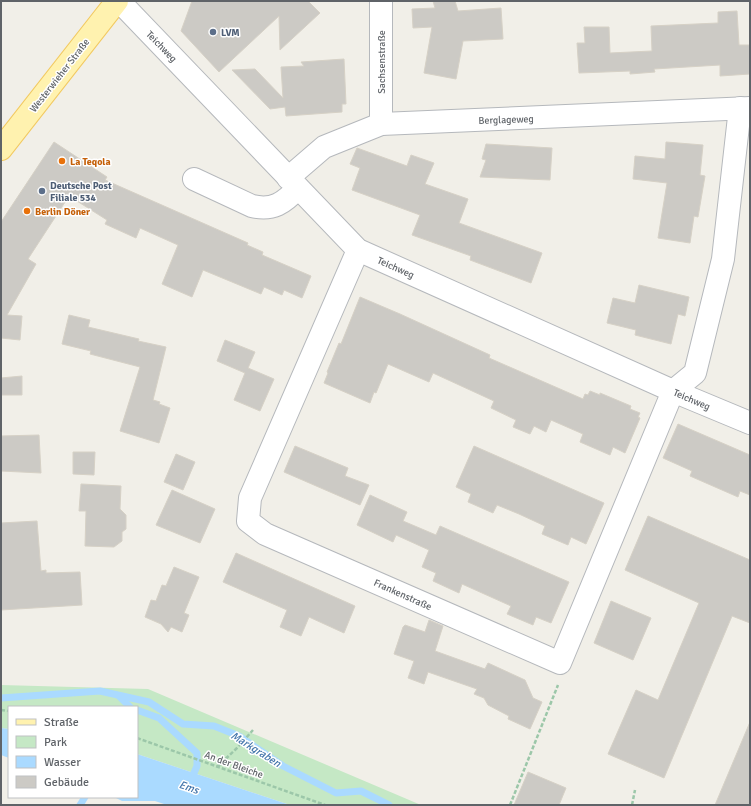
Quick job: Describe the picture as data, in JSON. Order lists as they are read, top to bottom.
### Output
{
  "streets": {
    "main road": ["Westerwieher Straße"],
    "street": [
      "Teichweg",
      "Sachsenstraße",
      "Berglageweg",
      "Frankenstraße"
    ],
    "path": ["An der Bleiche"]
  },
  "crossings": [
    ["Teichweg", "Westerwieher Straße"],
    ["Teichweg", "Berglageweg"],
    ["Teichweg", "Frankenstraße"],
    ["Sachsenstraße", "Berglageweg"]
  ],
  "water": ["Markgraben", "Ems"],
  "places": [
    "LVM",
    "La Teqola",
    "Deutsche Post Filiale 534",
    "Berlin Döner"
  ],
  "legend": [
    "Straße",
    "Park",
    "Wasser",
    "Gebäude"
  ]
}
